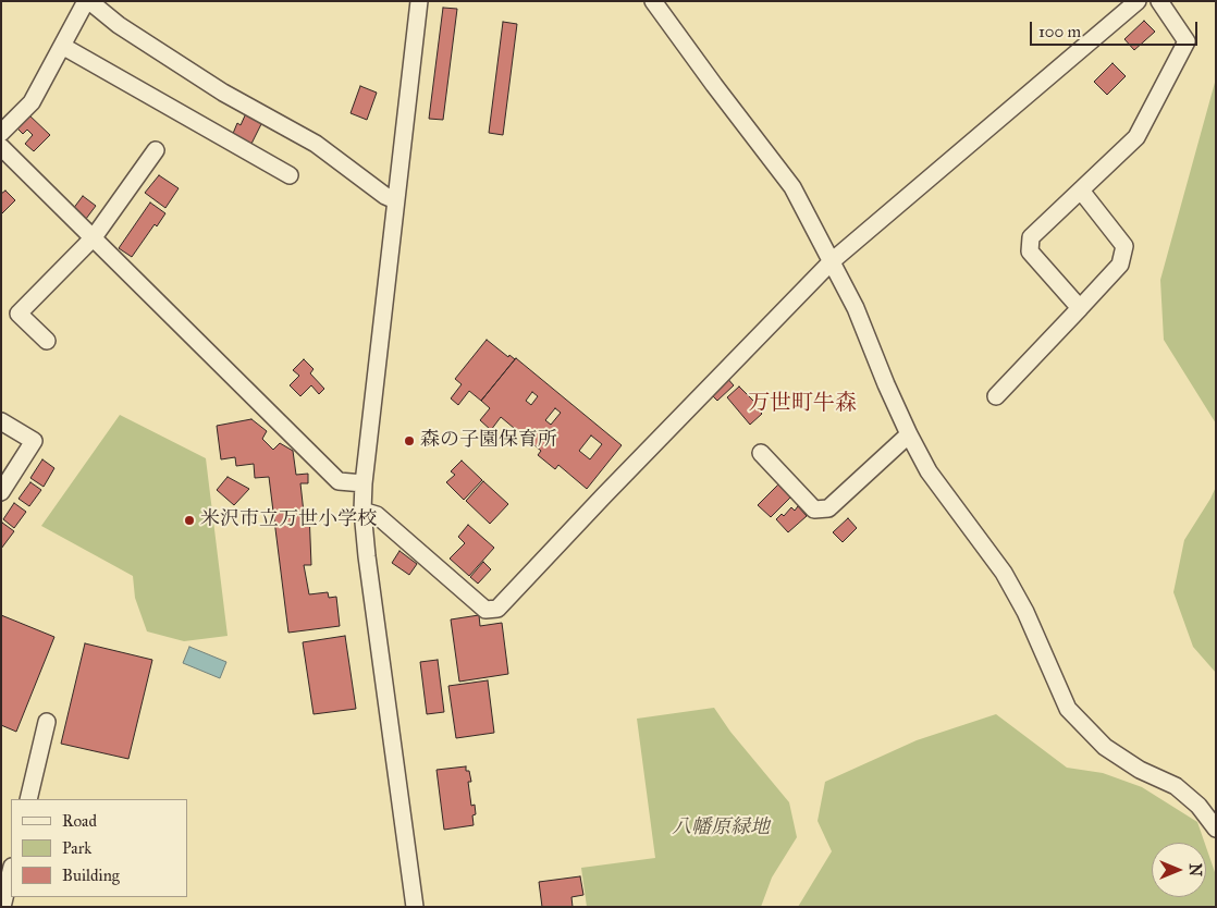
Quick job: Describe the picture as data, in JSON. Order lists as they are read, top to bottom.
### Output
{
  "districts": ["万世町牛森"],
  "parks": ["八幡原緑地"],
  "places": ["森の子園保育所", "米沢市立万世小学校"],
  "legend": ["Road", "Park", "Building"],
  "scale_bar": "100 m",
  "north": "right"
}
